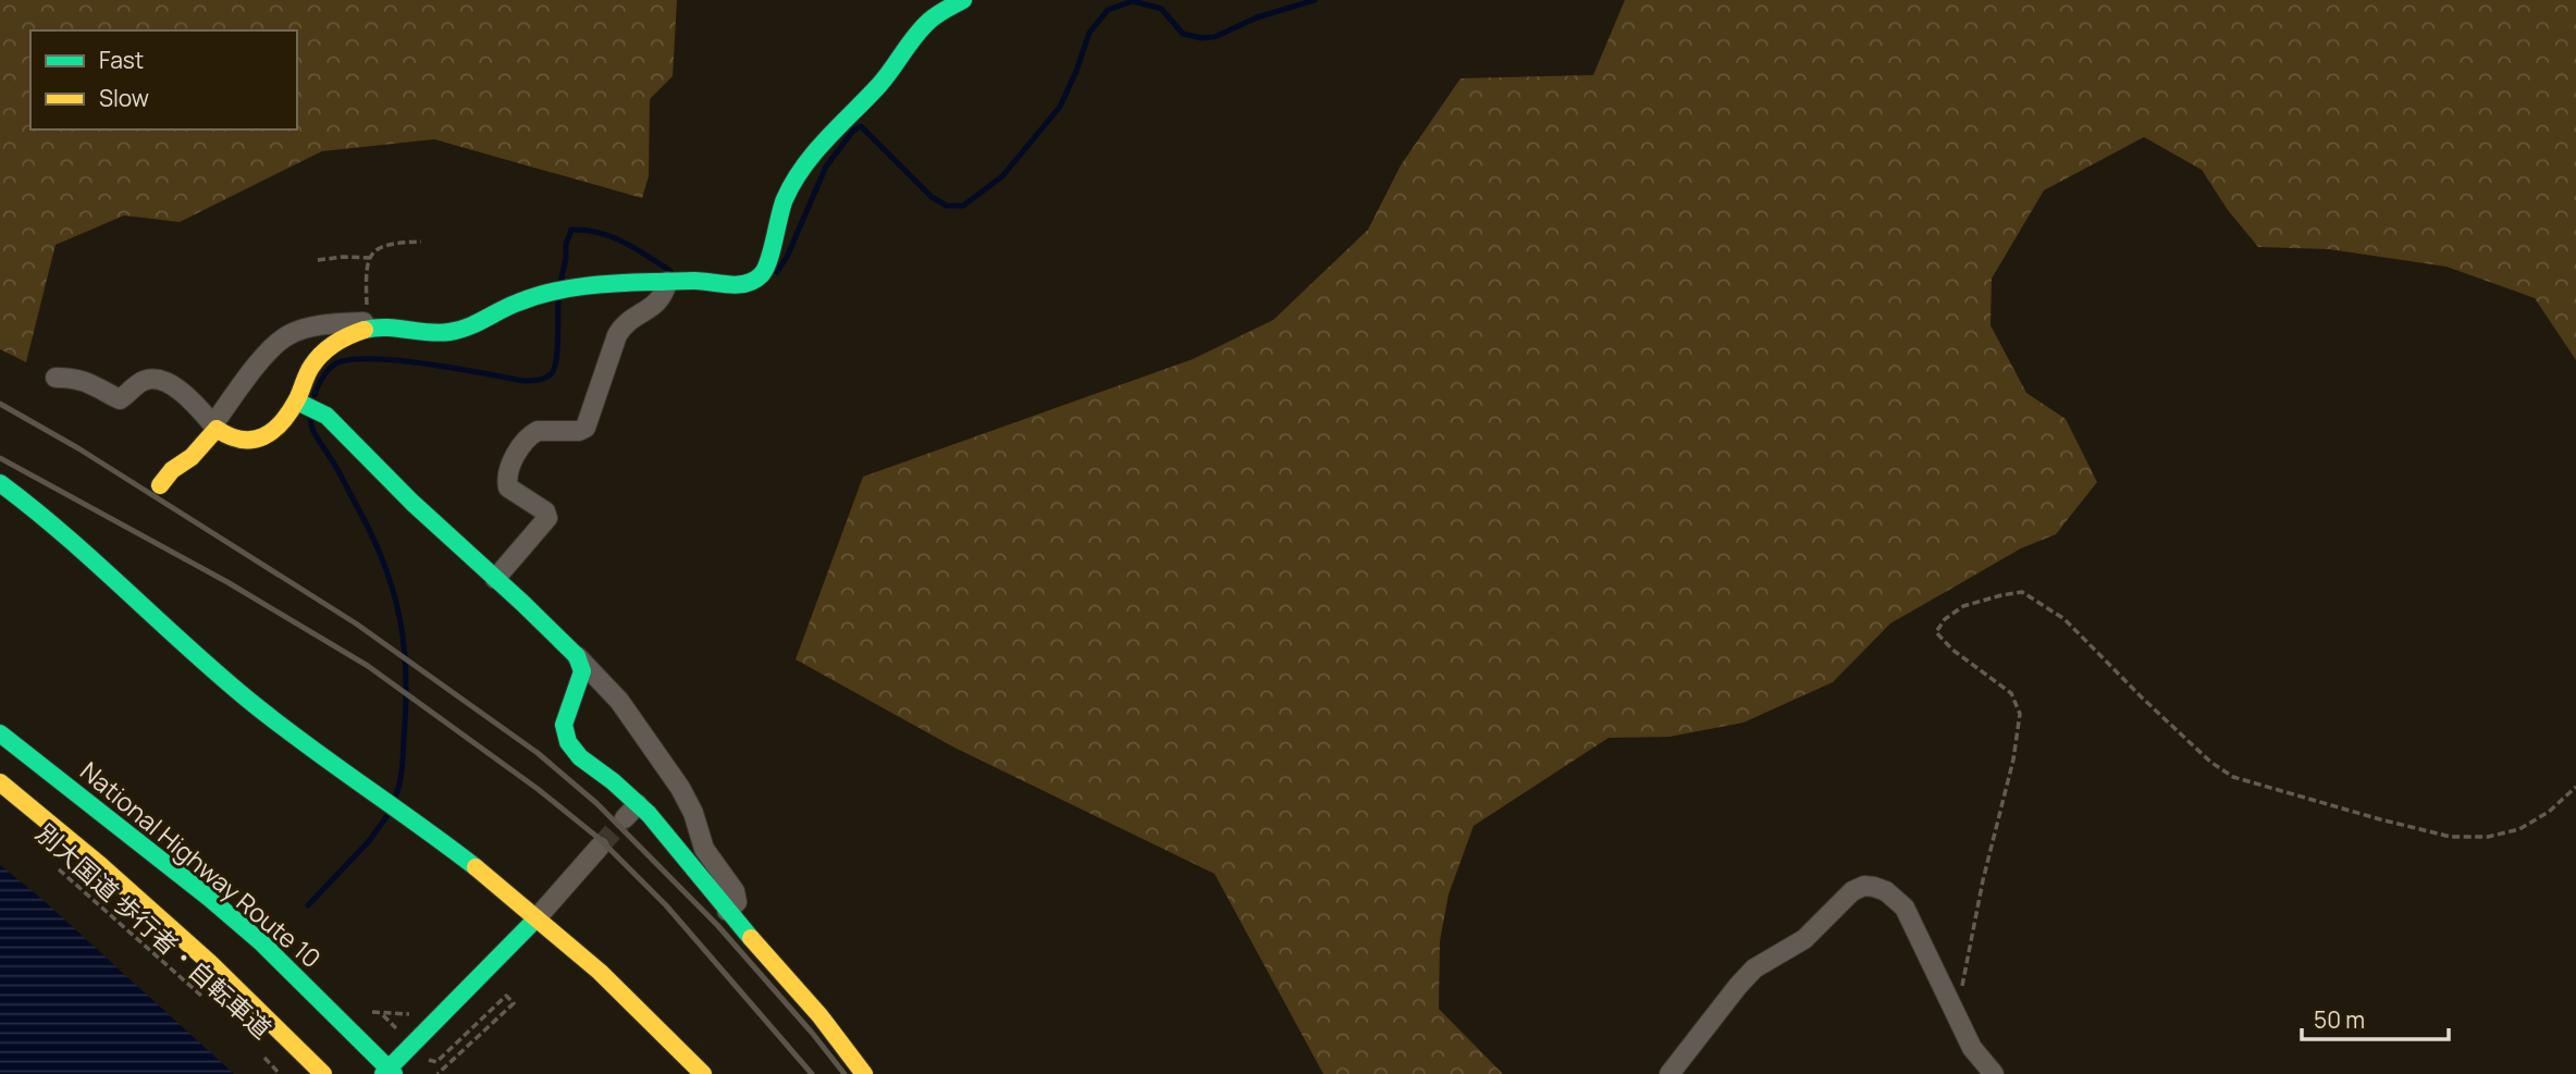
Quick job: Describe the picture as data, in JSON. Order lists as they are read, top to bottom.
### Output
{
  "streets": {
    "main road": ["National Highway Route 10"],
    "path": ["別大国道 歩行者・自転車道"]
  },
  "legend": ["Fast", "Slow"],
  "scale_bar": "50 m"
}
